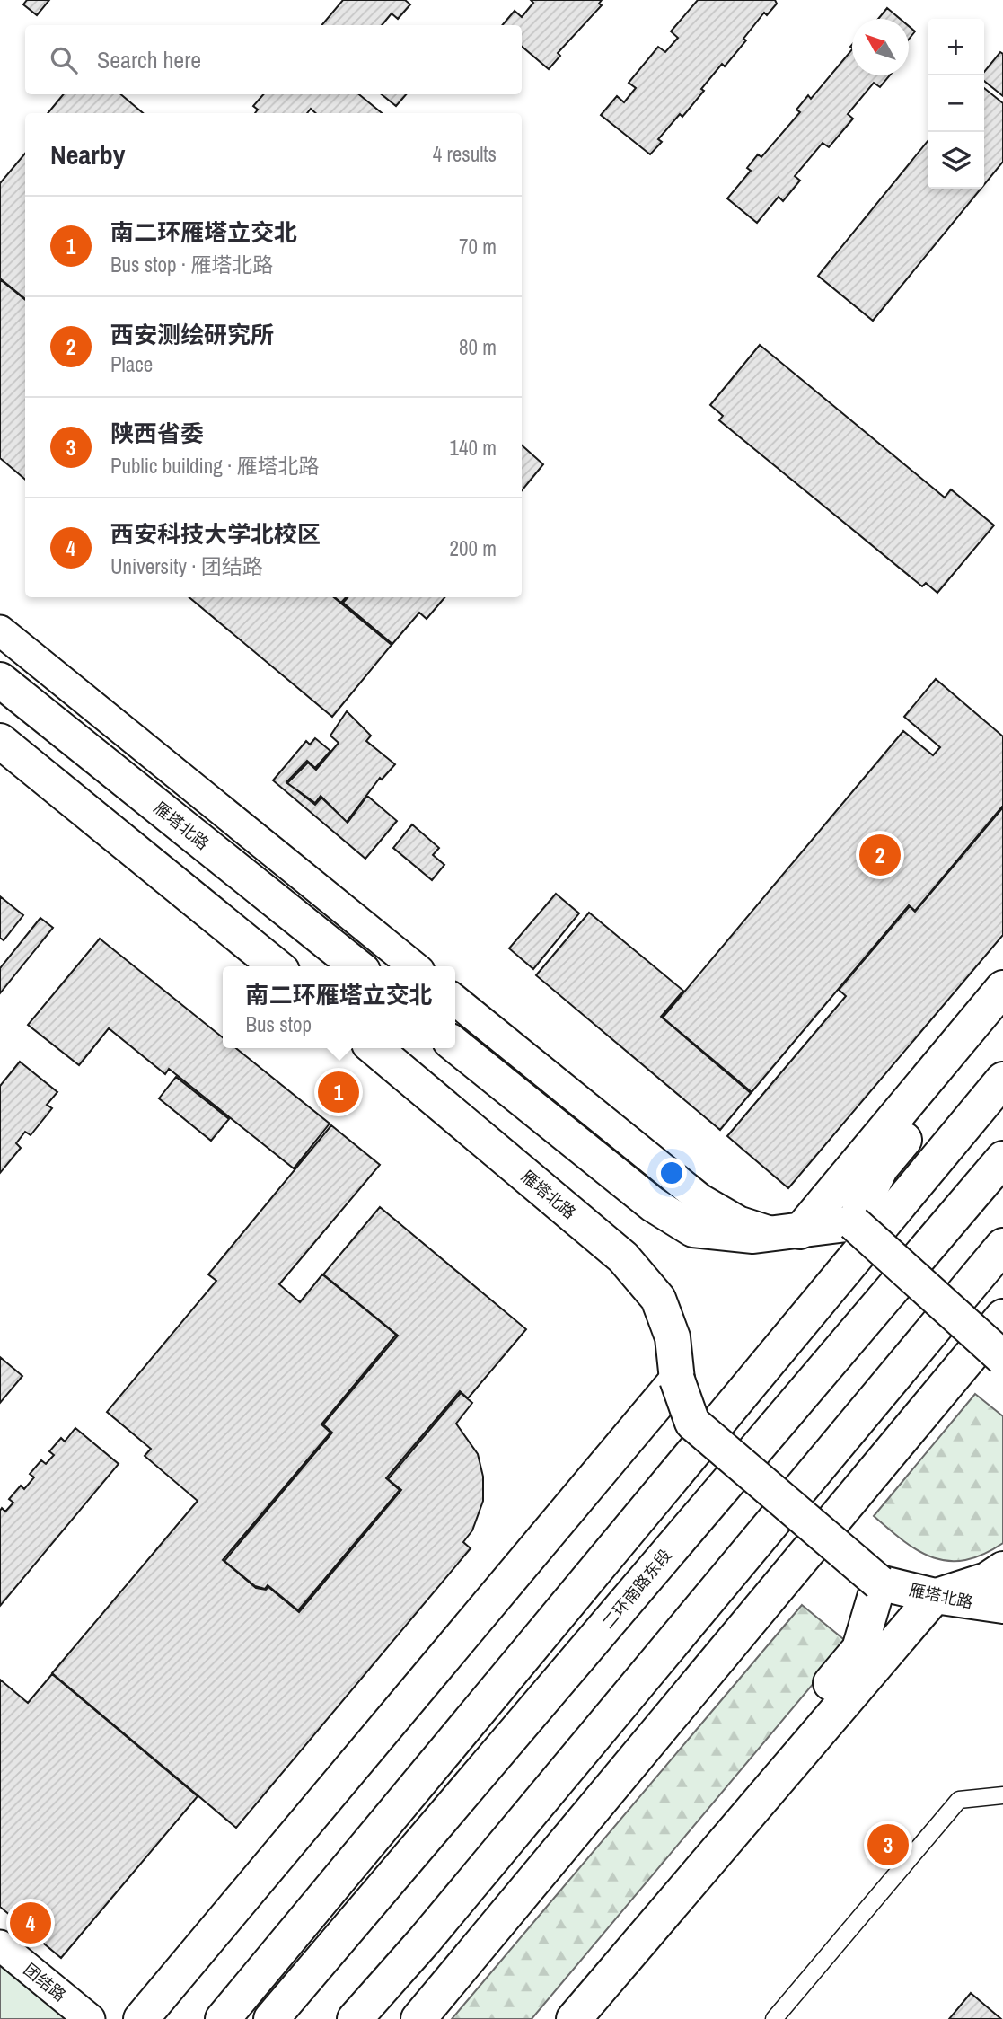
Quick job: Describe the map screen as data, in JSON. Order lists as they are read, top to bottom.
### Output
{
  "streets": {
    "main road": ["雁塔北路", "二环南路东段"],
    "street": ["团结路"]
  },
  "north": "top left",
  "page": {
    "map_buttons": ["+", "−"],
    "search": "Search here",
    "heading": ["Nearby", "4 results"],
    "list": [
      {
        "mark": "1",
        "name": "南二环雁塔立交北",
        "note": "Bus stop · 雁塔北路",
        "value": "70 m"
      },
      {
        "mark": "2",
        "name": "西安测绘研究所",
        "note": "Place",
        "value": "80 m"
      },
      {
        "mark": "3",
        "name": "陕西省委",
        "note": "Public building · 雁塔北路",
        "value": "140 m"
      },
      {
        "mark": "4",
        "name": "西安科技大学北校区",
        "note": "University · 团结路",
        "value": "200 m"
      }
    ],
    "pins": [
      "2",
      "1",
      "3",
      "4"
    ],
    "popup": ["南二环雁塔立交北", "Bus stop"]
  }
}
